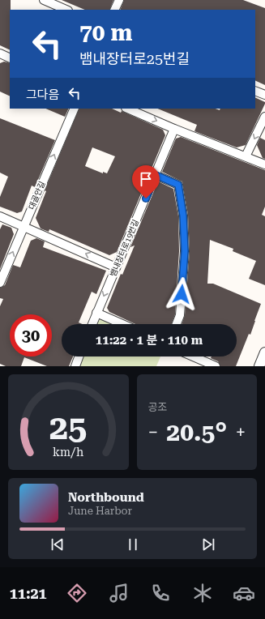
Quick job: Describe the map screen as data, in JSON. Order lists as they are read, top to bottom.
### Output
{
  "streets": {
    "street": ["대골안길", "뱀내장터로19번길"]
  },
  "one_way": ["대골안길"],
  "page": {
    "turn": ["70 m", "뱀내장터로25번길"],
    "then": "그다음",
    "limit": "30",
    "trip": "11:22 · 1 분 · 110 m",
    "tile": "공조",
    "heat": ["−", "20.5°", "+"],
    "song": ["Northbound", "June Harbor"],
    "tabs": "11:21",
    "gauge": ["25", "km/h"]
  }
}
